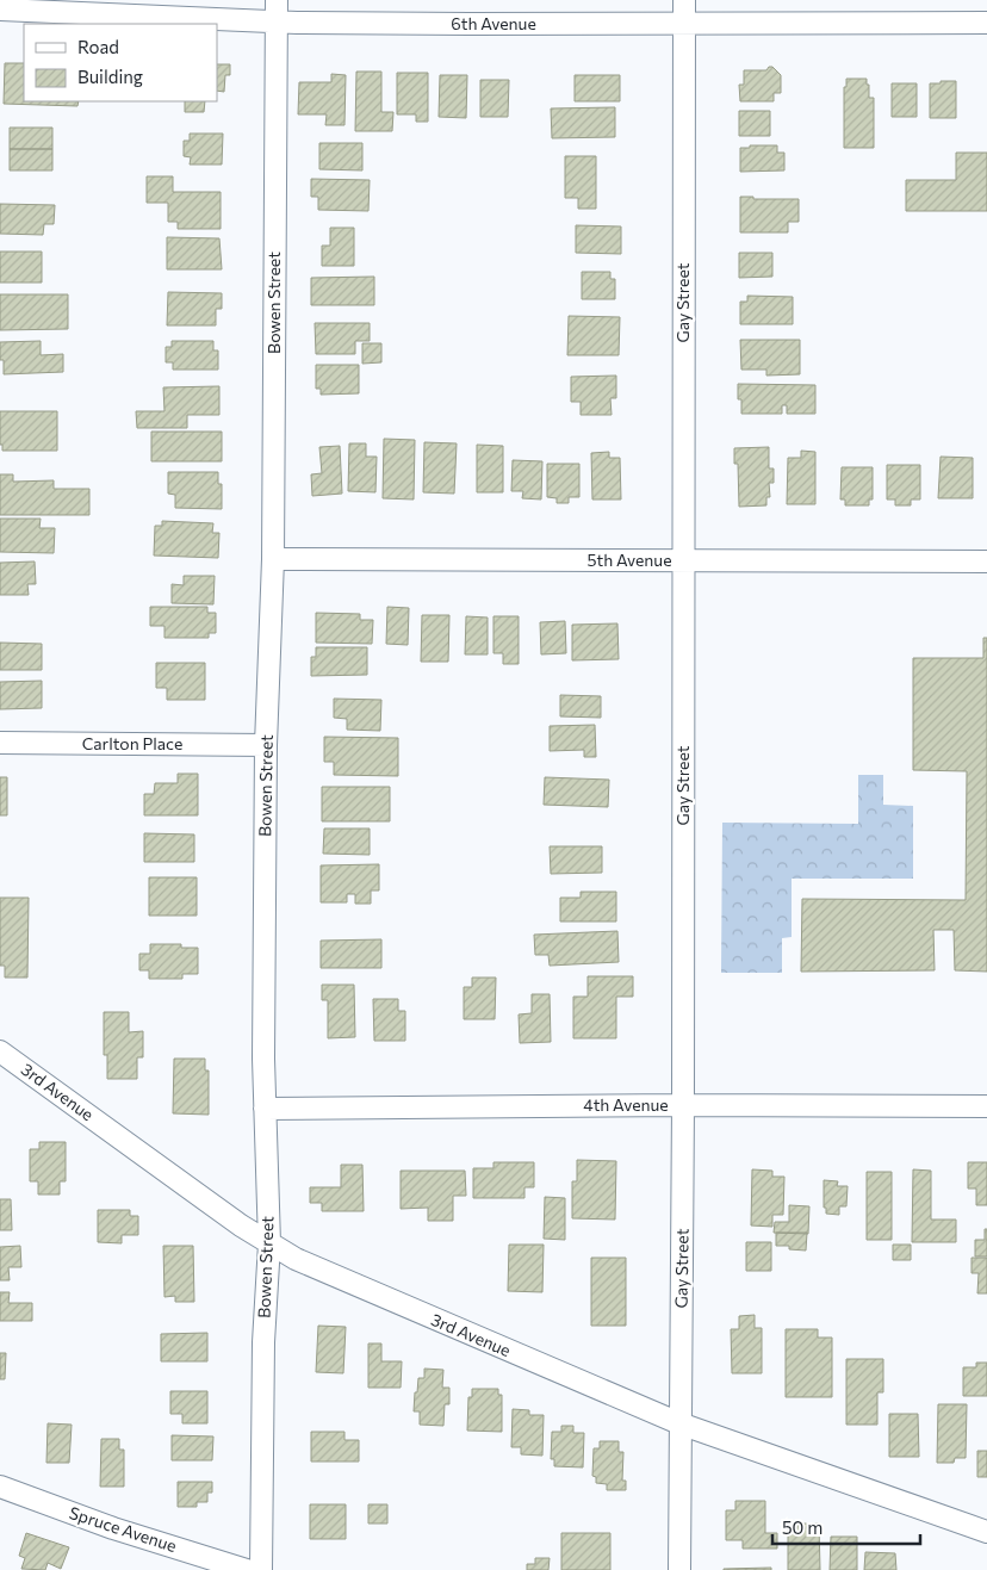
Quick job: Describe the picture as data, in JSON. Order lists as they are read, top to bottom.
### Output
{
  "streets": {
    "street": [
      "6th Avenue",
      "Bowen Street",
      "Gay Street",
      "5th Avenue",
      "Carlton Place",
      "3rd Avenue",
      "4th Avenue",
      "Spruce Avenue"
    ]
  },
  "crossings": [
    ["6th Avenue", "Bowen Street"],
    ["6th Avenue", "Gay Street"],
    ["Bowen Street", "5th Avenue"],
    ["Bowen Street", "Carlton Place"],
    ["Bowen Street", "3rd Avenue"],
    ["Bowen Street", "4th Avenue"],
    ["Gay Street", "5th Avenue"],
    ["Gay Street", "3rd Avenue"],
    ["Gay Street", "4th Avenue"]
  ],
  "legend": ["Road", "Building"],
  "scale_bar": "50 m"
}
